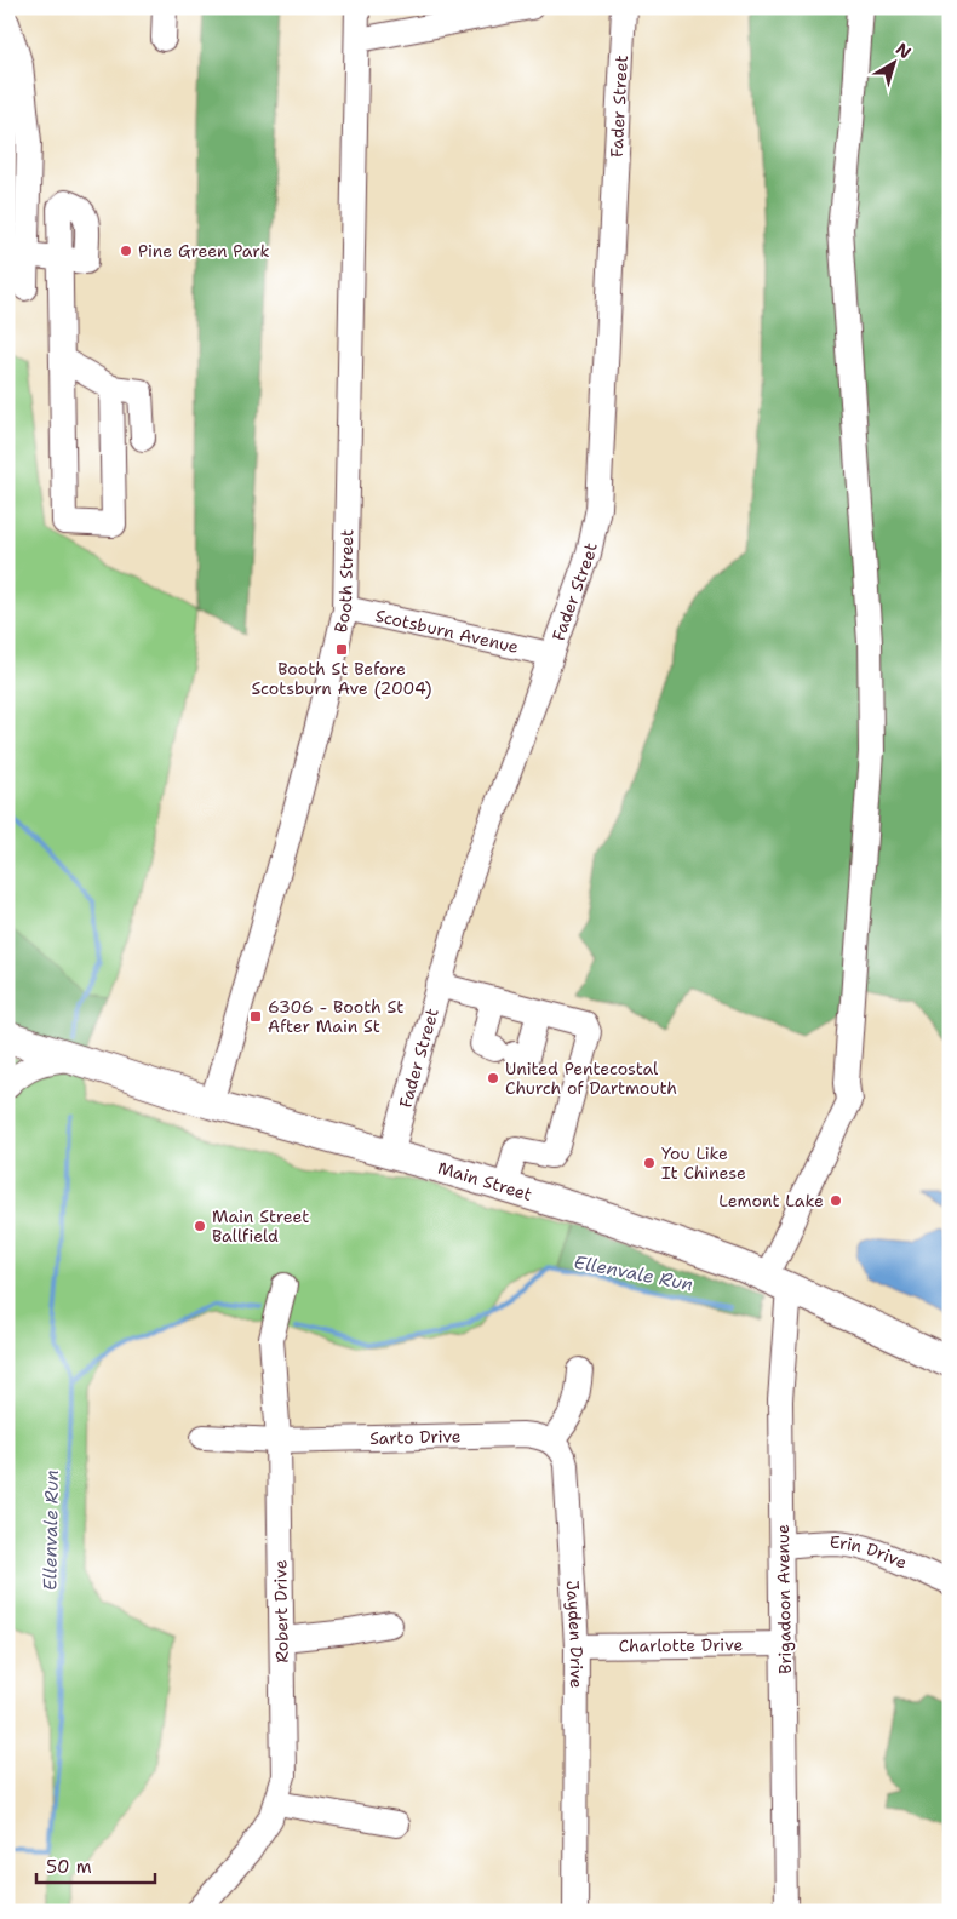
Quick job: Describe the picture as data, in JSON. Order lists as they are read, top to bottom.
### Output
{
  "streets": {
    "main road": ["Main Street"],
    "street": [
      "Fader Street",
      "Booth Street",
      "Scotsburn Avenue",
      "Sarto Drive",
      "Erin Drive",
      "Brigadoon Avenue",
      "Robert Drive",
      "Jayden Drive",
      "Charlotte Drive"
    ]
  },
  "crossings": [
    ["Fader Street", "Scotsburn Avenue"],
    ["Fader Street", "Main Street"],
    ["Booth Street", "Scotsburn Avenue"],
    ["Booth Street", "Main Street"],
    ["Main Street", "Brigadoon Avenue"],
    ["Sarto Drive", "Robert Drive"],
    ["Sarto Drive", "Jayden Drive"],
    ["Erin Drive", "Brigadoon Avenue"],
    ["Brigadoon Avenue", "Charlotte Drive"],
    ["Jayden Drive", "Charlotte Drive"]
  ],
  "water": ["Ellenvale Run"],
  "places": {
    "other": [
      "Pine Green Park",
      "United Pentecostal Church of Dartmouth",
      "You Like It Chinese",
      "Lemont Lake",
      "Main Street Ballfield"
    ],
    "transit": ["Booth St Before Scotsburn Ave (2004)", "6306 - Booth St After Main St"]
  },
  "scale_bar": "50 m",
  "north": "top right"
}
